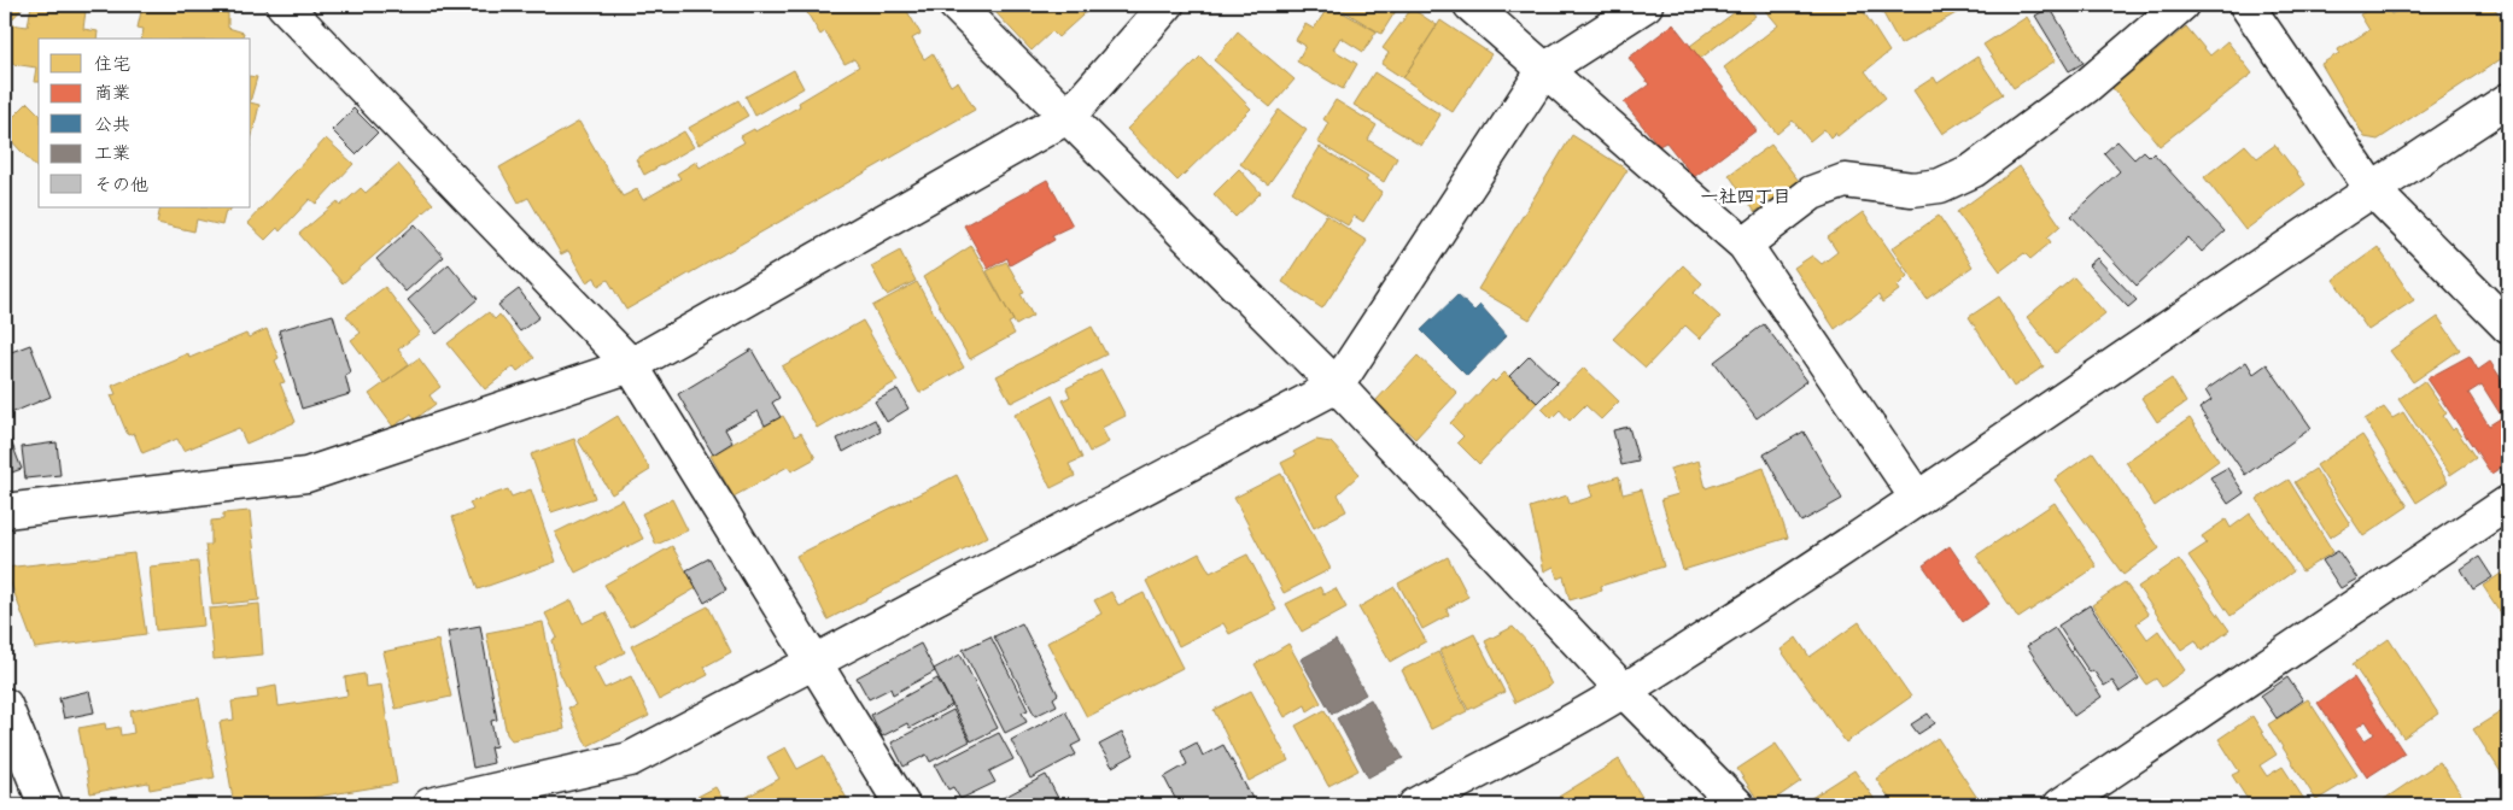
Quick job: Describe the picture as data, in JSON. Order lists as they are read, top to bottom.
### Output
{
  "districts": ["一社四丁目"],
  "legend": [
    "住宅",
    "商業",
    "公共",
    "工業",
    "その他"
  ]
}
